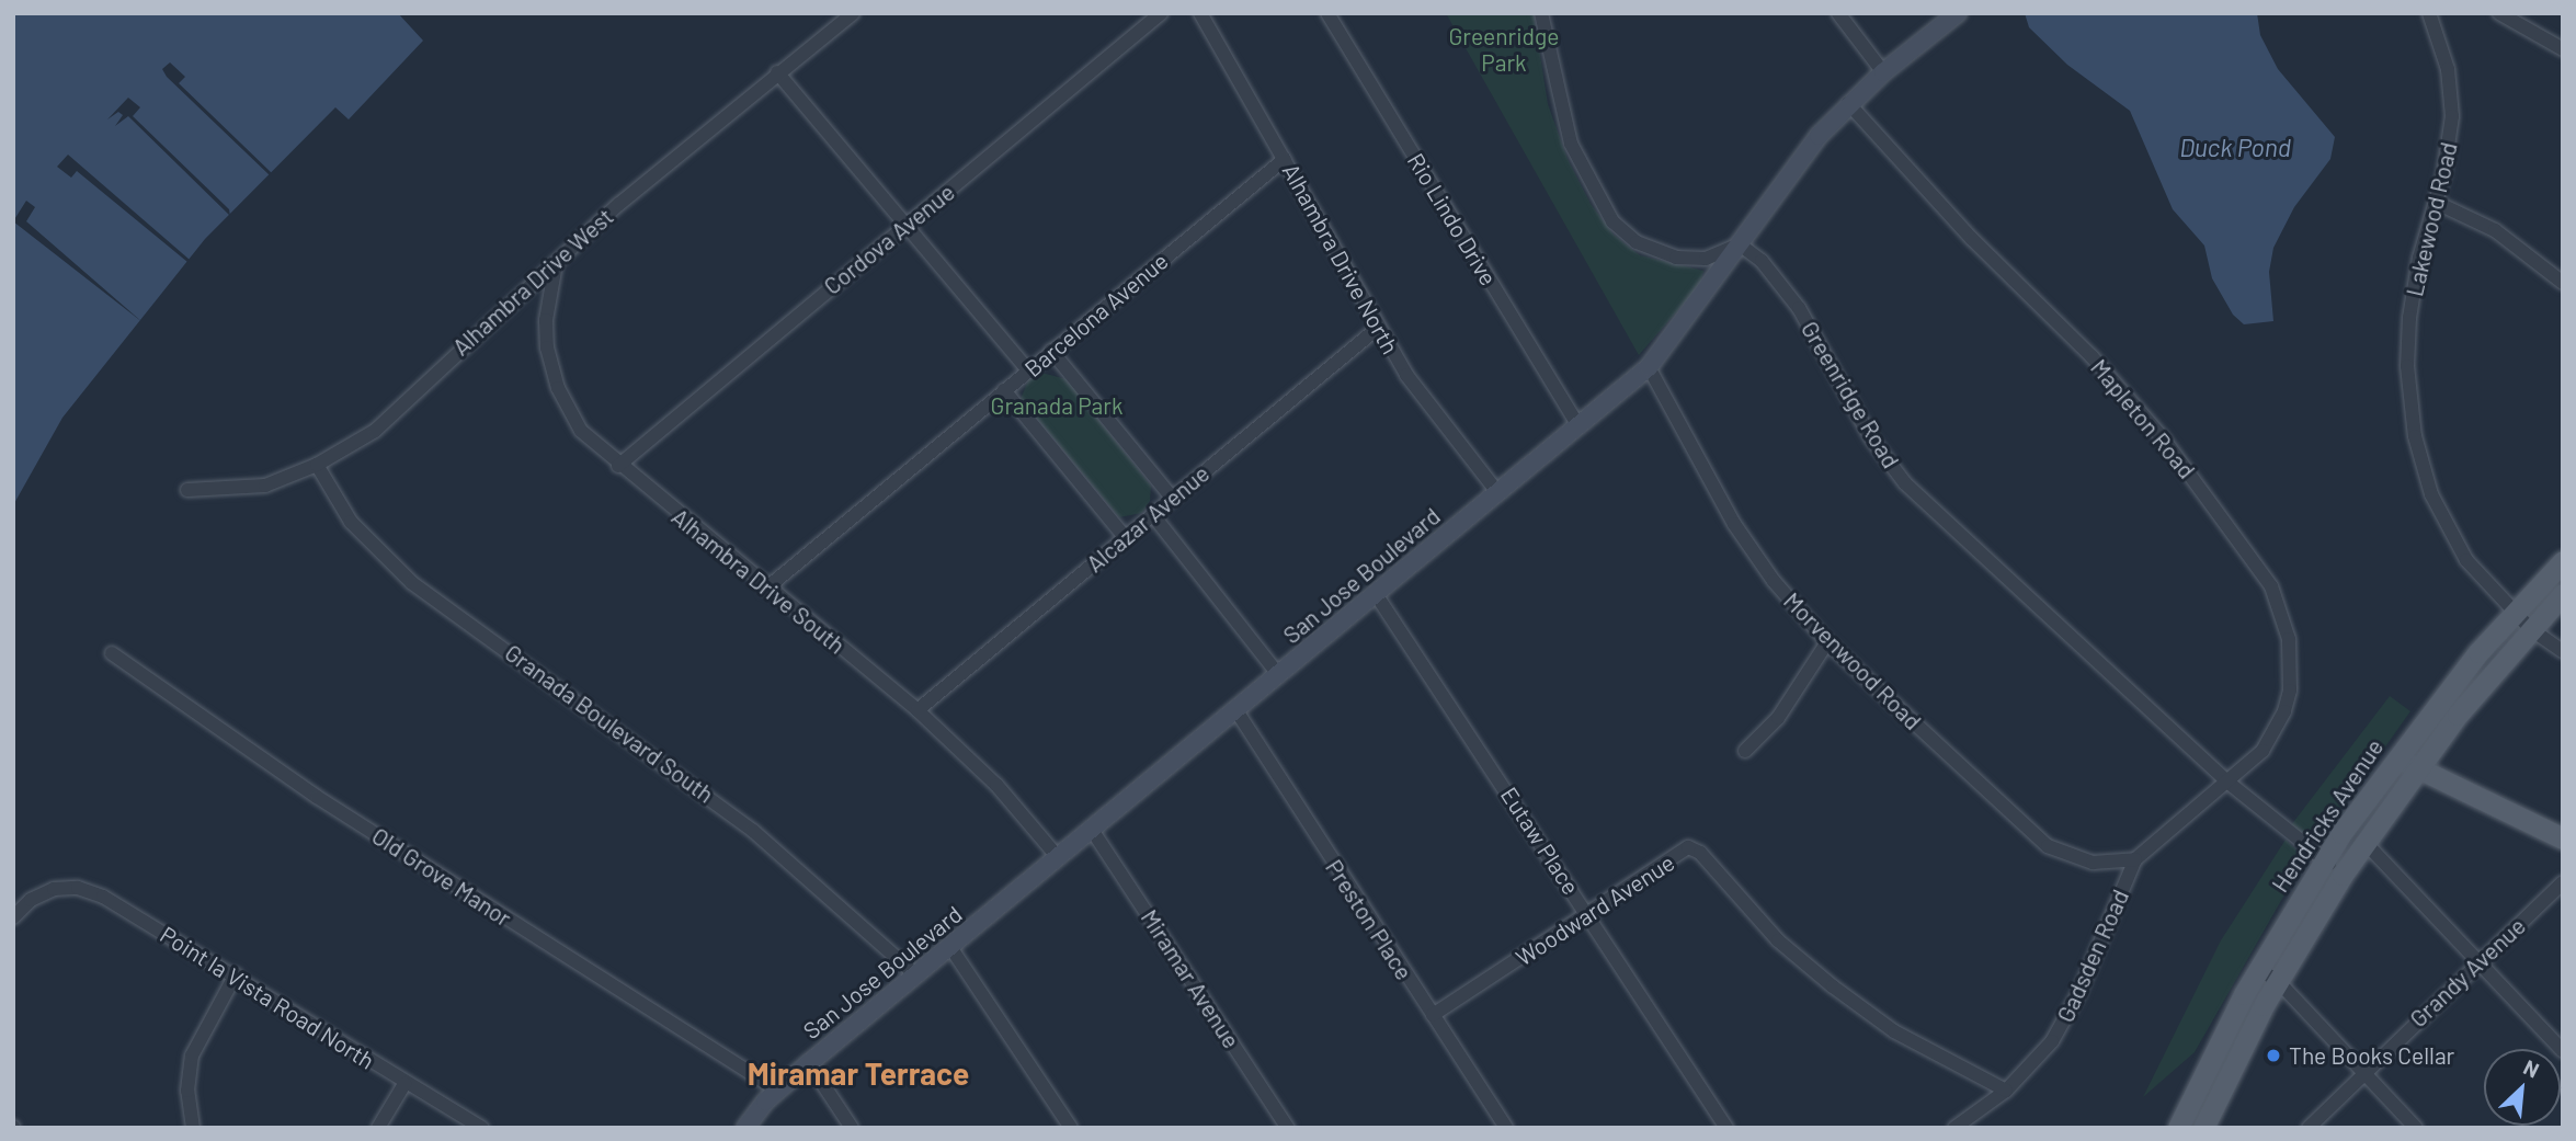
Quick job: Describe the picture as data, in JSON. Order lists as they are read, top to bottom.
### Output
{
  "streets": {
    "main road": ["Hendricks Avenue"],
    "street": [
      "Rio Lindo Drive",
      "Lakewood Road",
      "Cordova Avenue",
      "Alhambra Drive North",
      "Alhambra Drive West",
      "Barcelona Avenue",
      "Greenridge Road",
      "Mapleton Road",
      "Alcazar Avenue",
      "San Jose Boulevard",
      "Alhambra Drive South",
      "Morvenwood Road",
      "Granada Boulevard South",
      "Eutaw Place",
      "Old Grove Manor",
      "Woodward Avenue",
      "Preston Place",
      "Gadsden Road",
      "Grandy Avenue",
      "Miramar Avenue",
      "Point la Vista Road North"
    ]
  },
  "crossings": [
    ["Rio Lindo Drive", "San Jose Boulevard"],
    ["Lakewood Road", "Hendricks Avenue"],
    ["Cordova Avenue", "Alhambra Drive South"],
    ["Alhambra Drive North", "Barcelona Avenue"],
    ["Alhambra Drive North", "Alcazar Avenue"],
    ["Alhambra Drive North", "San Jose Boulevard"],
    ["Alhambra Drive West", "Alhambra Drive South"],
    ["Alhambra Drive West", "Granada Boulevard South"],
    ["Barcelona Avenue", "Alhambra Drive South"],
    ["Greenridge Road", "Mapleton Road"],
    ["Greenridge Road", "San Jose Boulevard"],
    ["Greenridge Road", "Hendricks Avenue"],
    ["Greenridge Road", "Gadsden Road"],
    ["Mapleton Road", "San Jose Boulevard"],
    ["Mapleton Road", "Gadsden Road"],
    ["Alcazar Avenue", "Alhambra Drive South"],
    ["San Jose Boulevard", "Alhambra Drive South"],
    ["San Jose Boulevard", "Morvenwood Road"],
    ["San Jose Boulevard", "Granada Boulevard South"],
    ["San Jose Boulevard", "Eutaw Place"],
    ["San Jose Boulevard", "Old Grove Manor"],
    ["San Jose Boulevard", "Preston Place"],
    ["San Jose Boulevard", "Miramar Avenue"],
    ["Morvenwood Road", "Gadsden Road"],
    ["Eutaw Place", "Woodward Avenue"],
    ["Woodward Avenue", "Preston Place"],
    ["Woodward Avenue", "Gadsden Road"]
  ],
  "districts": ["Miramar Terrace"],
  "water": ["Duck Pond"],
  "parks": ["Greenridge Park", "Granada Park"],
  "places": ["The Books Cellar"],
  "north": "top right"
}
